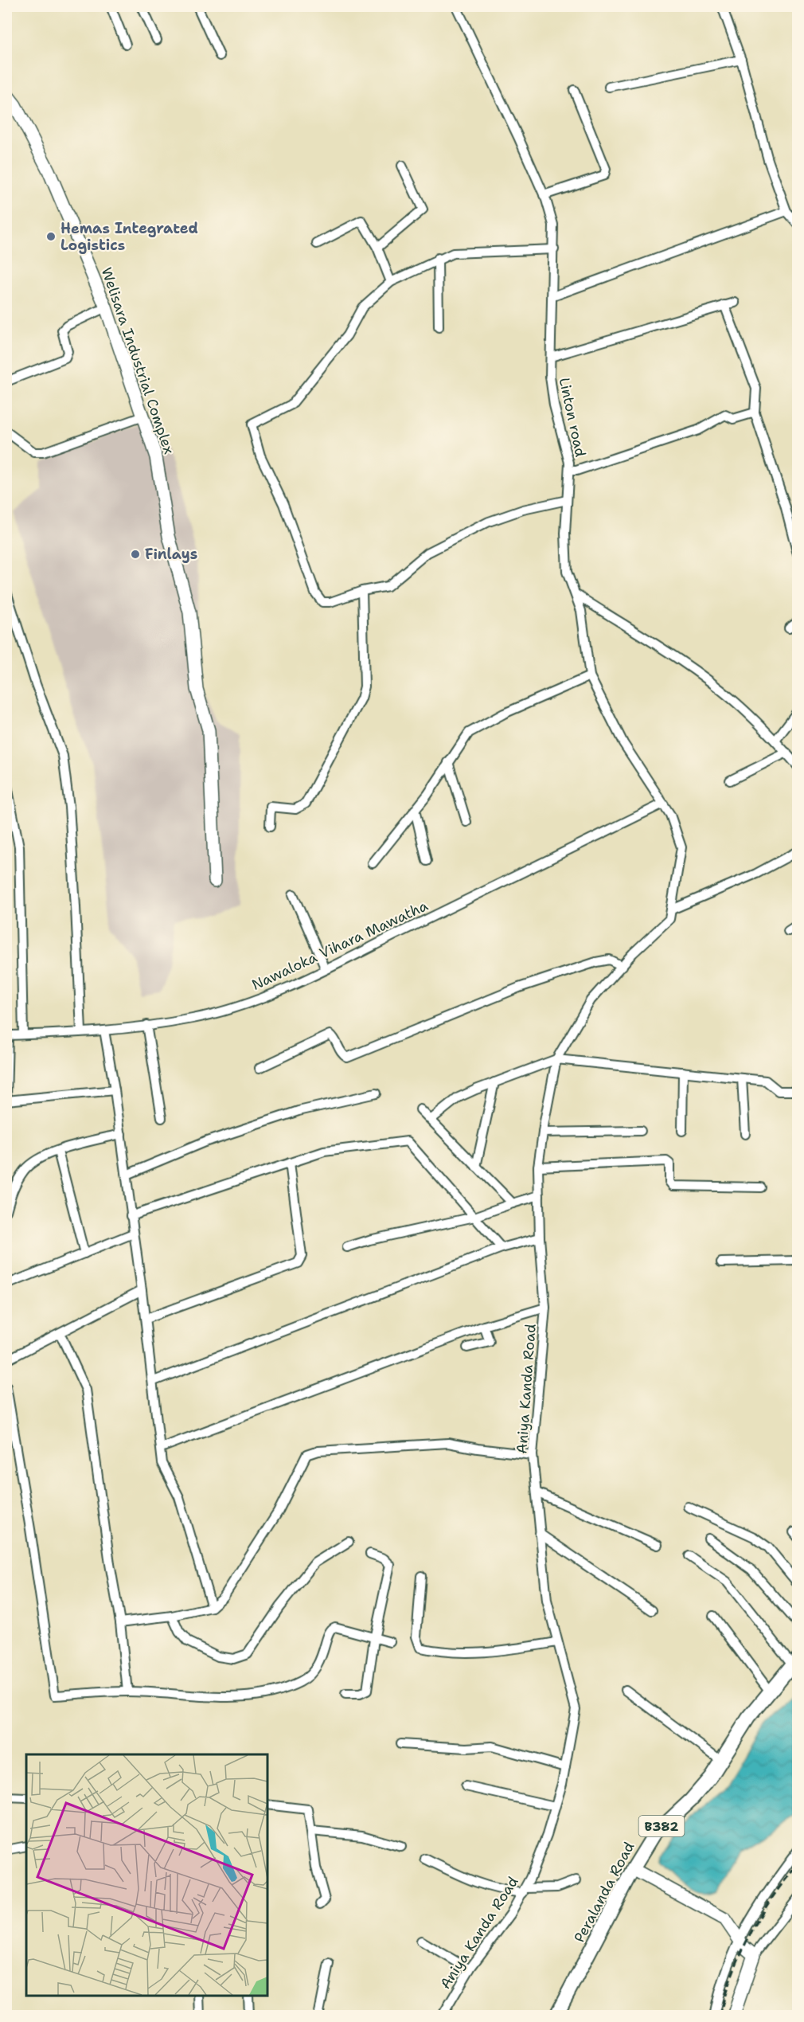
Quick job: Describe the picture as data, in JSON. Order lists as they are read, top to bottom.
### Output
{
  "streets": {
    "main road": ["B382", "Peralanda Road"],
    "street": [
      "Welisara Industrial Complex",
      "Linton road",
      "Nawaloka Vihara Mawatha",
      "Aniya Kanda Road"
    ]
  },
  "crossings": [
    ["Linton road", "Nawaloka Vihara Mawatha"],
    ["Linton road", "Aniya Kanda Road"],
    ["Nawaloka Vihara Mawatha", "Aniya Kanda Road"]
  ],
  "places": ["Hemas Integrated Logistics", "Finlays"]
}
